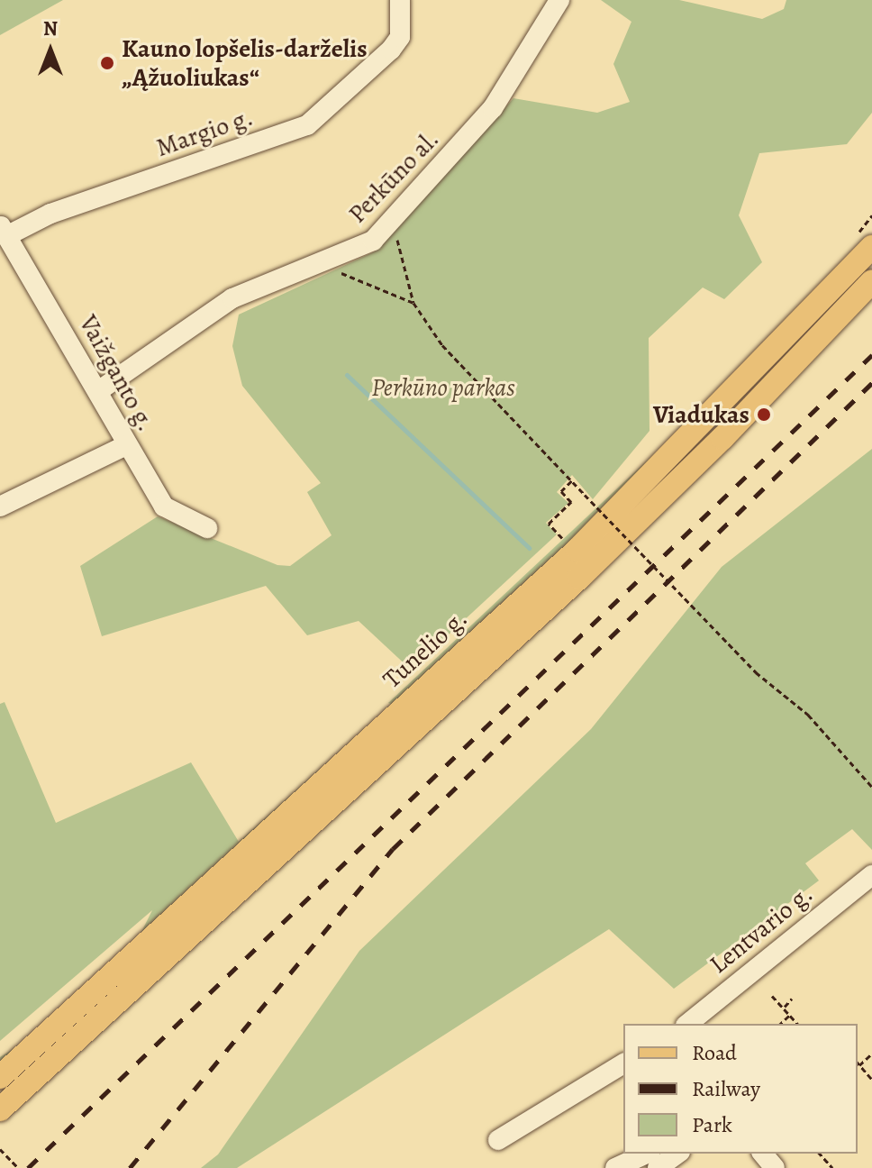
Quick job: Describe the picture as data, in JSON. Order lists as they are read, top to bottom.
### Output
{
  "streets": {
    "main road": ["Tunelio g."],
    "street": [
      "Margio g.",
      "Perkūno al.",
      "Vaižganto g.",
      "Lentvario g."
    ]
  },
  "crossings": [
    ["Margio g.", "Vaižganto g."],
    ["Perkūno al.", "Vaižganto g."]
  ],
  "parks": ["Perkūno parkas"],
  "places": ["Kauno lopšelis-darželis „Ąžuoliukas“", "Viadukas"],
  "legend": ["Road", "Railway", "Park"],
  "north": "top"
}
